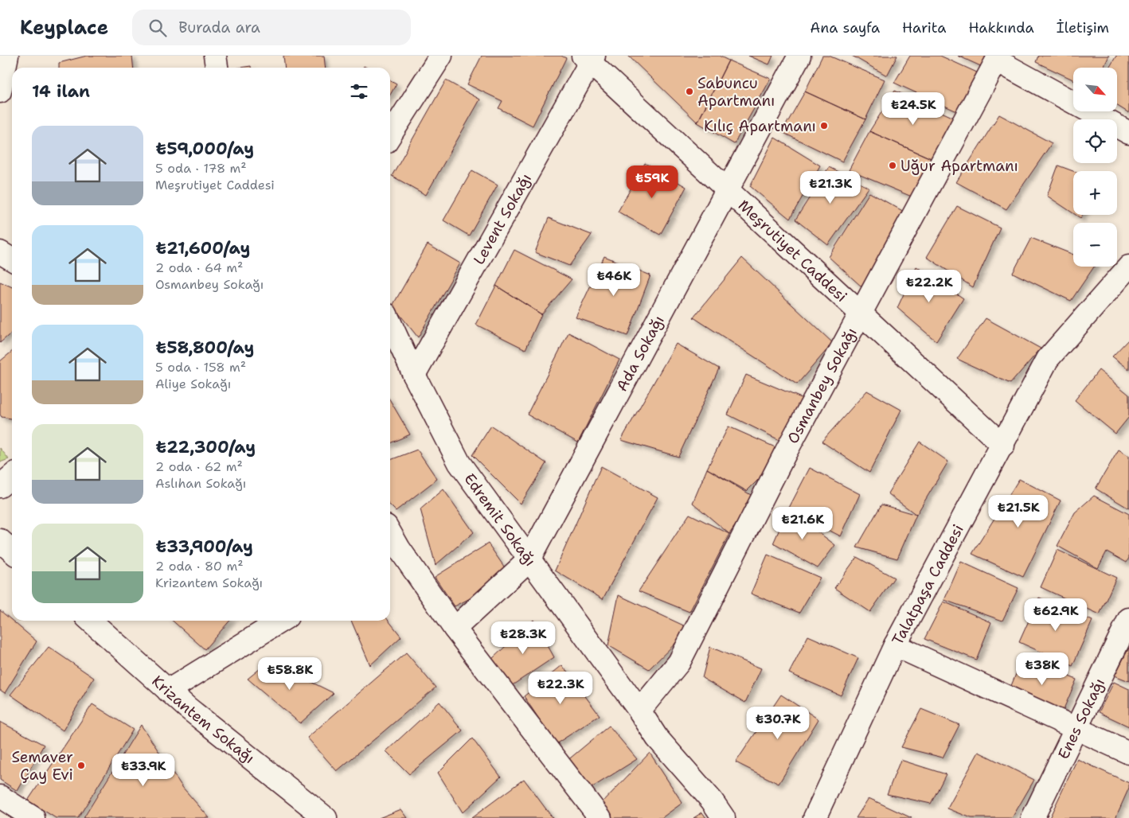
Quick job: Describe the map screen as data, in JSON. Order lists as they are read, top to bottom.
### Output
{
  "streets": {
    "street": [
      "Levent Sokağı",
      "Meşrutiyet Caddesi",
      "Ada Sokağı",
      "Osmanbey Sokağı",
      "Edremit Sokağı",
      "Talatpaşa Caddesi",
      "Enes Sokağı",
      "Krizantem Sokağı"
    ]
  },
  "crossings": [
    ["Levent Sokağı", "Meşrutiyet Caddesi"],
    ["Levent Sokağı", "Edremit Sokağı"],
    ["Meşrutiyet Caddesi", "Ada Sokağı"],
    ["Meşrutiyet Caddesi", "Osmanbey Sokağı"],
    ["Meşrutiyet Caddesi", "Talatpaşa Caddesi"],
    ["Ada Sokağı", "Edremit Sokağı"],
    ["Osmanbey Sokağı", "Edremit Sokağı"]
  ],
  "places": [
    "Sabuncu Apartmanı",
    "Kılıç Apartmanı",
    "Uğur Apartmanı",
    "Semaver Çay Evi"
  ],
  "north": "bottom right",
  "page": {
    "header": "Keyplace",
    "search": "Burada ara",
    "nav": [
      "Ana sayfa",
      "Harita",
      "Hakkında",
      "İletişim"
    ],
    "map_buttons": ["+", "−"],
    "heading": "14 ilan",
    "price": [
      "₺24.5K",
      "₺59K",
      "₺21.3K",
      "₺46K",
      "₺22.2K",
      "₺21.5K",
      "₺21.6K",
      "₺62.9K",
      "₺28.3K",
      "₺38K",
      "₺58.8K",
      "₺22.3K",
      "₺30.7K",
      "₺33.9K"
    ],
    "list": [
      {
        "name": "₺59,000/ay",
        "note": "5 oda · 178 m² · Meşrutiyet Caddesi"
      },
      {
        "name": "₺21,600/ay",
        "note": "2 oda · 64 m² · Osmanbey Sokağı"
      },
      {
        "name": "₺58,800/ay",
        "note": "5 oda · 158 m² · Aliye Sokağı"
      },
      {
        "name": "₺22,300/ay",
        "note": "2 oda · 62 m² · Aslıhan Sokağı"
      },
      {
        "name": "₺33,900/ay",
        "note": "2 oda · 80 m² · Krizantem Sokağı"
      }
    ]
  }
}
